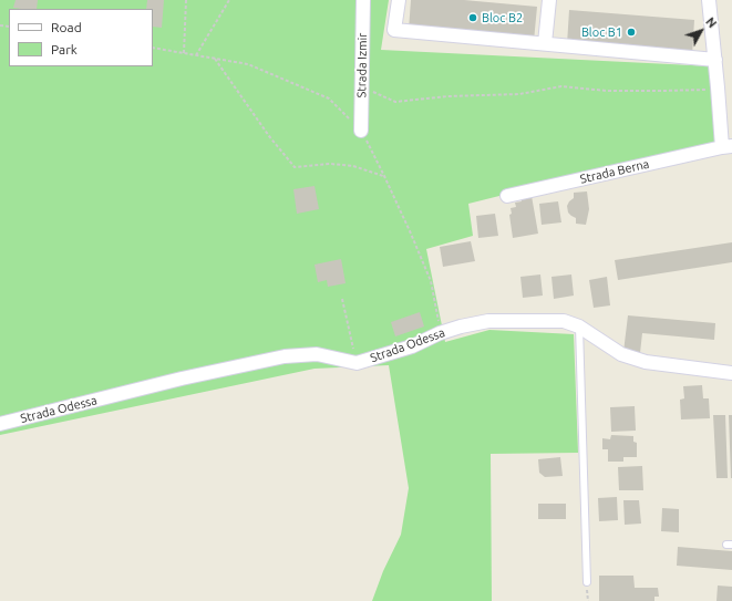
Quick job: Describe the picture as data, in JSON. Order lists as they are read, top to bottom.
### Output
{
  "streets": {
    "street": ["Strada Izmir", "Strada Berna", "Strada Odessa"]
  },
  "places": ["Bloc B2", "Bloc B1"],
  "legend": ["Road", "Park"],
  "north": "top right"
}
